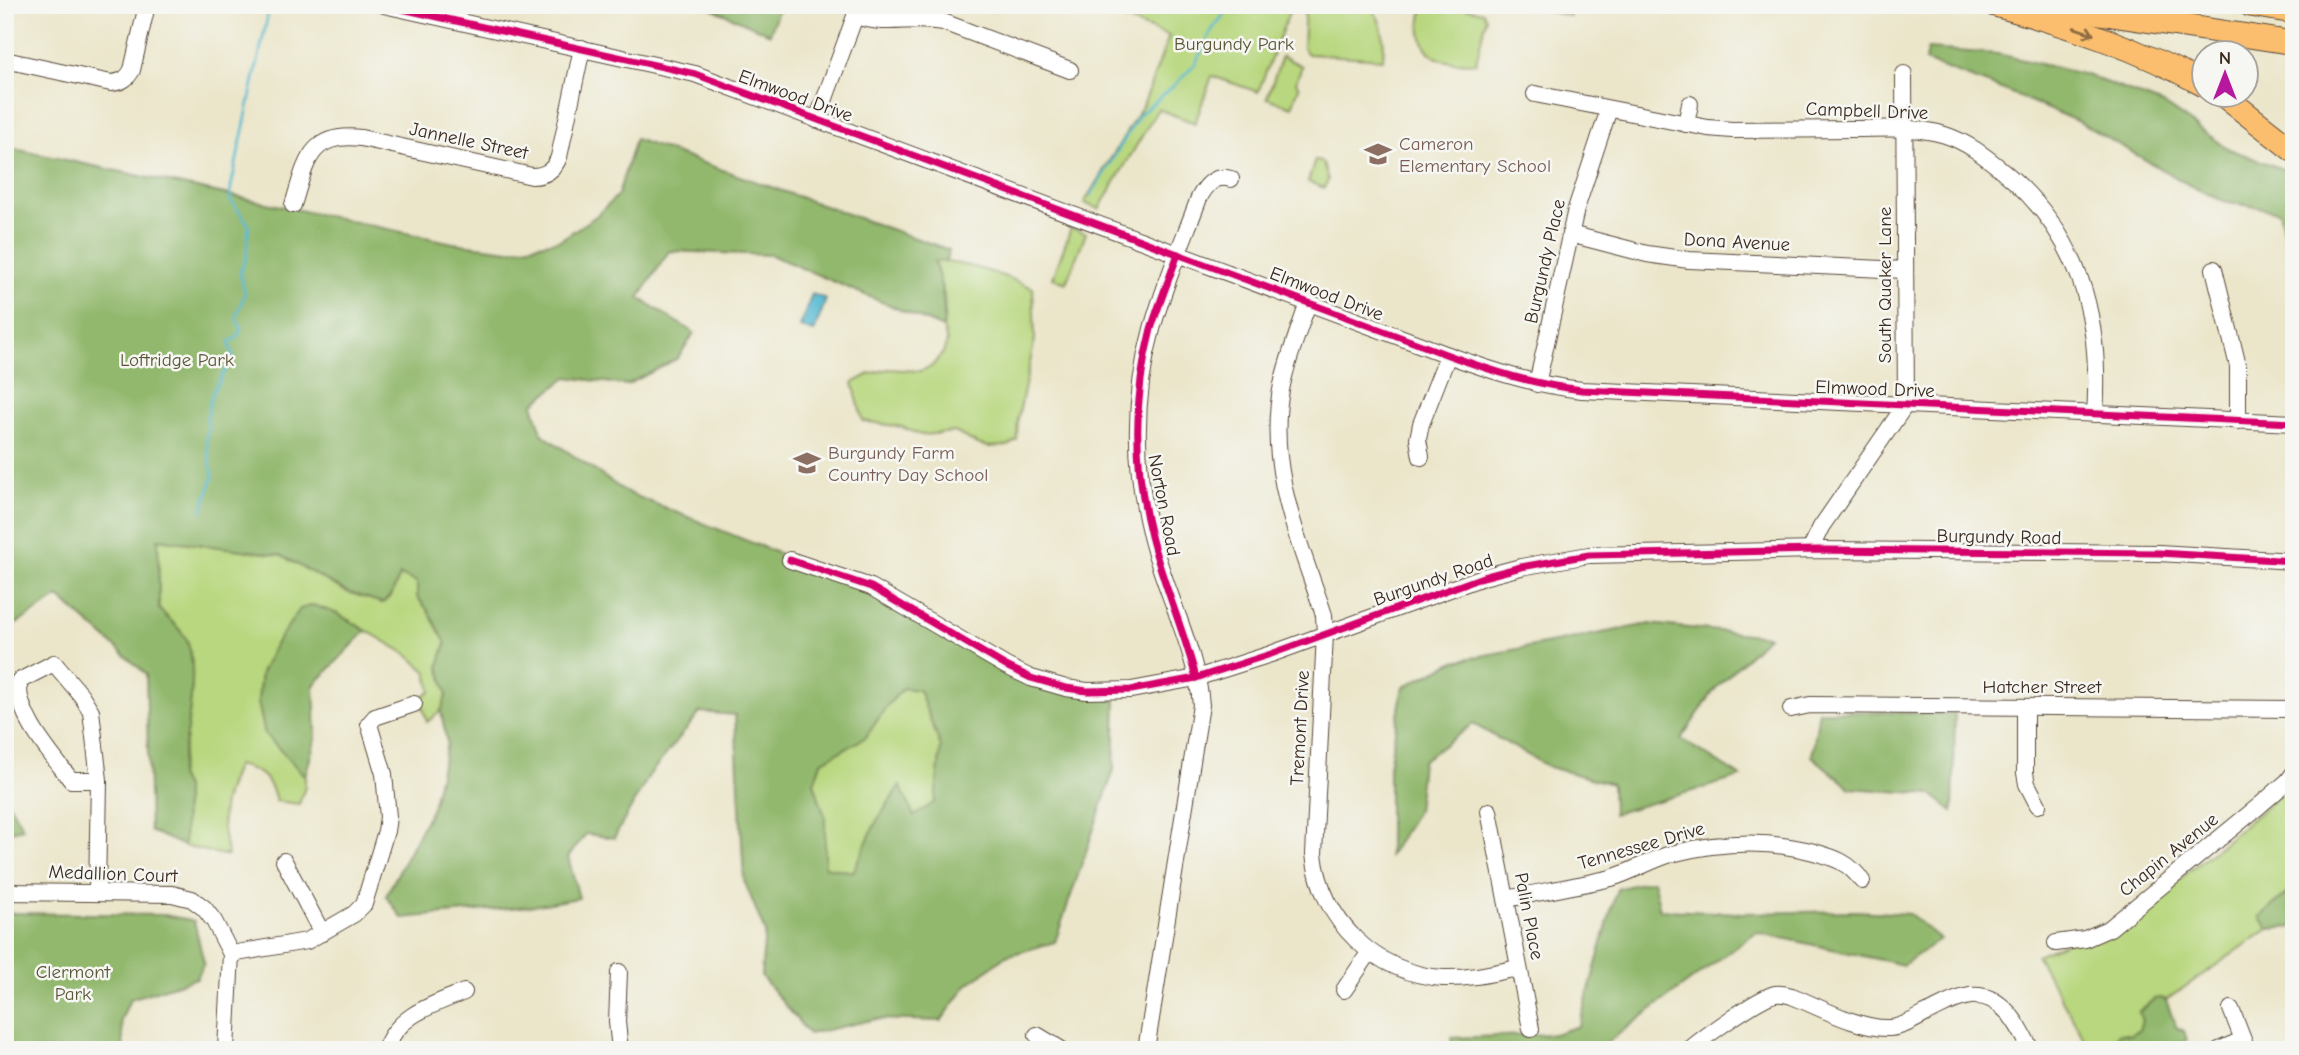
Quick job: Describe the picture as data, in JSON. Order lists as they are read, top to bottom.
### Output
{
  "streets": {
    "street": [
      "Elmwood Drive",
      "Campbell Drive",
      "Jannelle Street",
      "Dona Avenue",
      "Burgundy Place",
      "South Quaker Lane",
      "Norton Road",
      "Burgundy Road",
      "Hatcher Street",
      "Tremont Drive",
      "Tennessee Drive",
      "Chapin Avenue",
      "Medallion Court",
      "Palin Place"
    ]
  },
  "crossings": [
    ["Elmwood Drive", "Campbell Drive"],
    ["Elmwood Drive", "Jannelle Street"],
    ["Elmwood Drive", "Burgundy Place"],
    ["Elmwood Drive", "South Quaker Lane"],
    ["Elmwood Drive", "Norton Road"],
    ["Elmwood Drive", "Tremont Drive"],
    ["Campbell Drive", "Burgundy Place"],
    ["Campbell Drive", "South Quaker Lane"],
    ["Dona Avenue", "Burgundy Place"],
    ["Dona Avenue", "South Quaker Lane"],
    ["Norton Road", "Burgundy Road"],
    ["Burgundy Road", "Tremont Drive"],
    ["Tremont Drive", "Palin Place"],
    ["Tennessee Drive", "Palin Place"]
  ],
  "parks": ["Burgundy Park", "Loftridge Park", "Clermont Park"],
  "places": {
    "school or university": ["Cameron Elementary School", "Burgundy Farm Country Day School"]
  },
  "north": "top"
}
